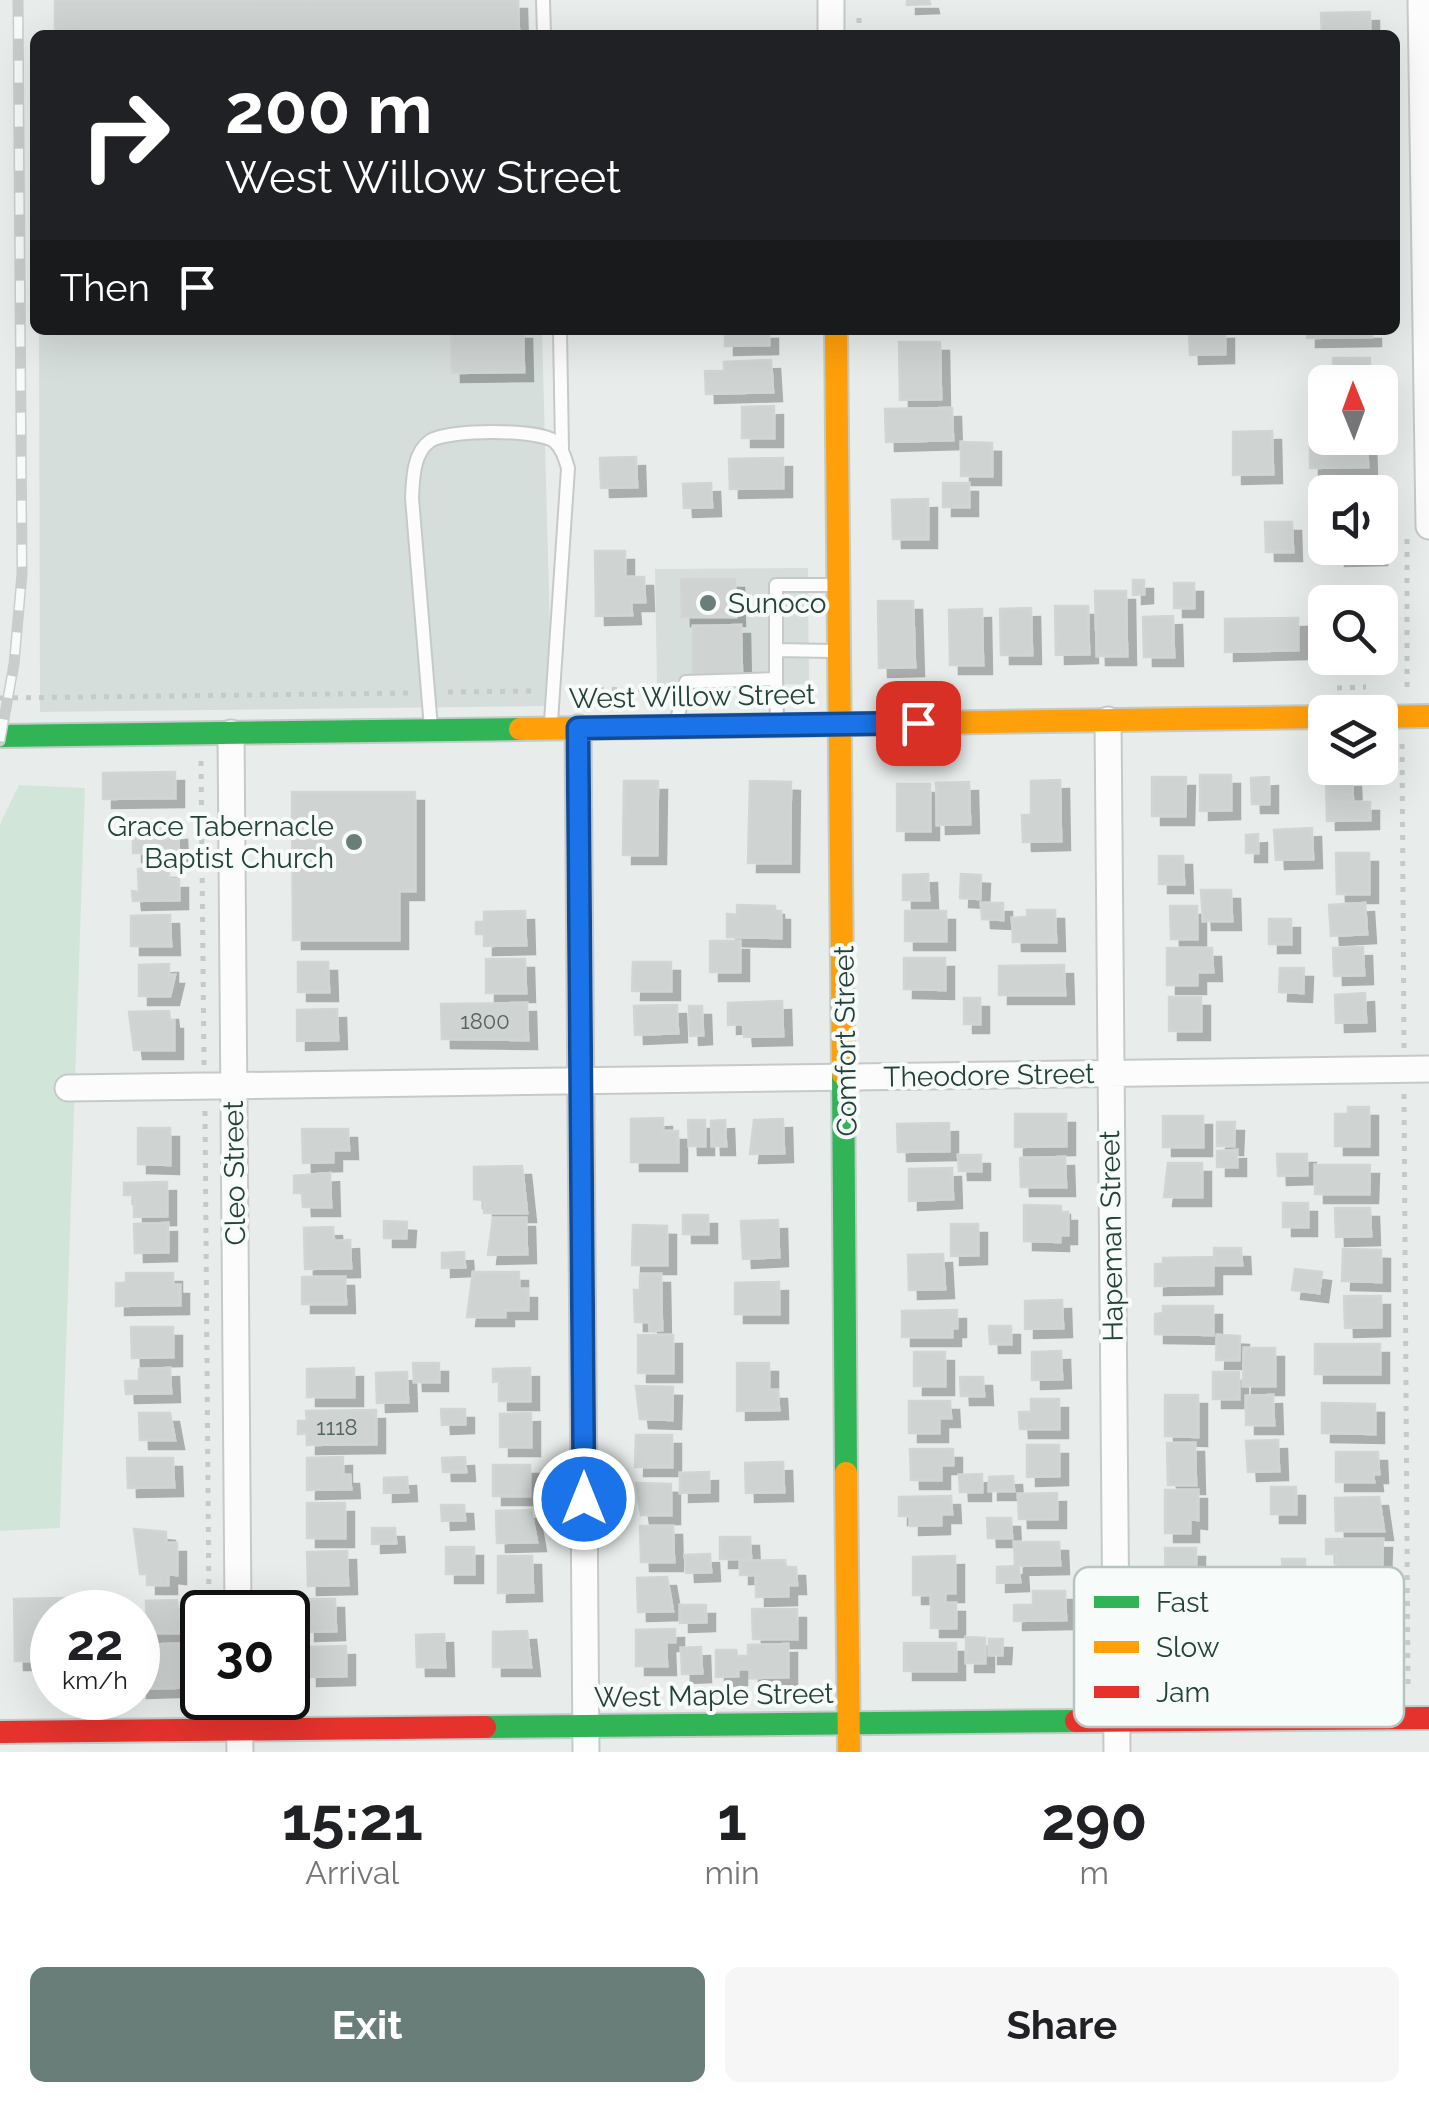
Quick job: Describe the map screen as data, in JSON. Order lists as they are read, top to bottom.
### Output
{
  "streets": {
    "street": [
      "West Willow Street",
      "Comfort Street",
      "Theodore Street",
      "Cleo Street",
      "Hapeman Street",
      "West Maple Street"
    ]
  },
  "crossings": [
    ["West Willow Street", "Comfort Street"],
    ["West Willow Street", "Cleo Street"],
    ["West Willow Street", "Hapeman Street"],
    ["Comfort Street", "Theodore Street"],
    ["Comfort Street", "West Maple Street"],
    ["Theodore Street", "Cleo Street"],
    ["Theodore Street", "Hapeman Street"]
  ],
  "places": ["Sunoco", "Grace Tabernacle Baptist Church"],
  "house_numbers": ["1800", "1118"],
  "legend": ["Fast", "Slow", "Jam"],
  "north": "top",
  "page": {
    "turn": ["200 m", "West Willow Street"],
    "then": "Then",
    "speed": "22 km/h",
    "limit": "30",
    "eta": [
      "15:21",
      "Arrival",
      "1",
      "min",
      "290",
      "m"
    ],
    "buttons": ["Exit", "Share"]
  }
}
